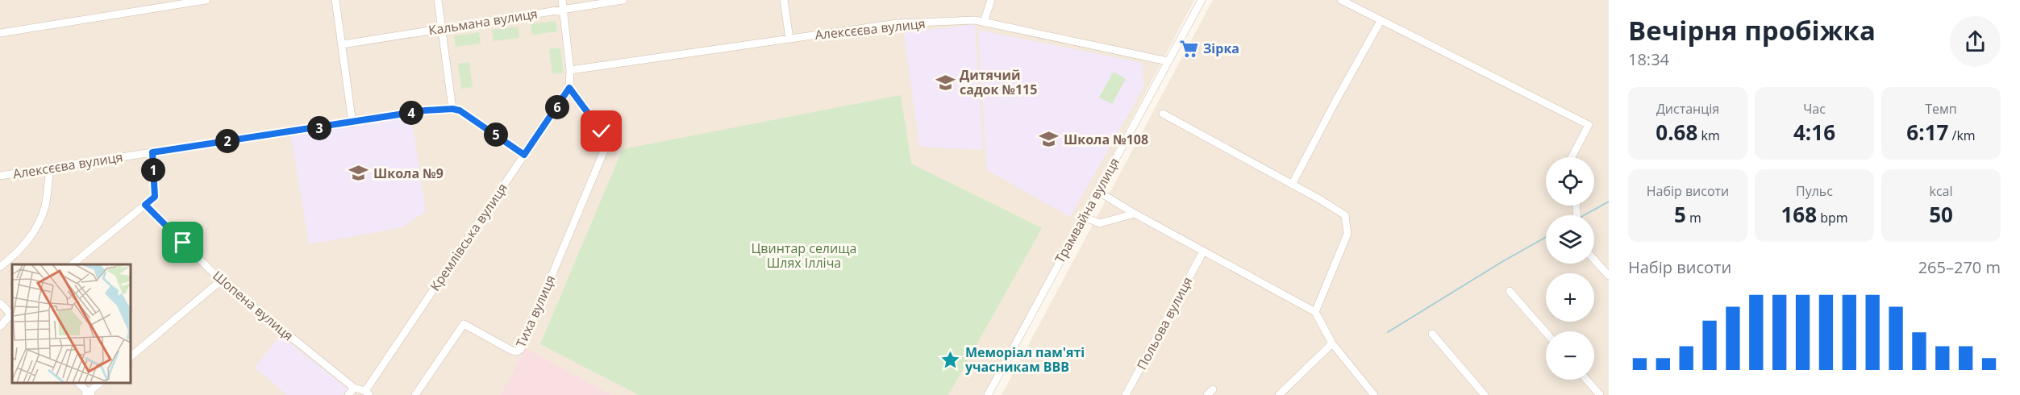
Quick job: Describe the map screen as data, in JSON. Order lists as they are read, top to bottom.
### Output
{
  "streets": {
    "street": [
      "Кальмана вулиця",
      "Алексєєва вулиця",
      "Трамвайна вулиця",
      "Кремлівська вулиця",
      "Шопена вулиця",
      "Тиха вулиця",
      "Польова вулиця"
    ]
  },
  "crossings": [
    ["Алексєєва вулиця", "Трамвайна вулиця"],
    ["Алексєєва вулиця", "Кремлівська вулиця"],
    ["Кремлівська вулиця", "Шопена вулиця"],
    ["Кремлівська вулиця", "Тиха вулиця"]
  ],
  "parks": ["Цвинтар селища Шлях Ілліча"],
  "places": {
    "supermarket": ["Зірка"],
    "school or university": ["Дитячий садок №115", "Школа №108", "Школа №9"],
    "place": ["Меморіал пам'яті учасникам ВВВ"]
  },
  "page": {
    "heading": ["Вечірня пробіжка", "18:34"],
    "stats": [
      ["Дистанція", "0.68 km"],
      ["Час", "4:16"],
      ["Темп", "6:17 /km"],
      ["Набір висоти", "5 m"],
      ["Пульс", "168 bpm"],
      ["kcal", "50"]
    ],
    "pins": [
      "6",
      "4",
      "3",
      "5",
      "2",
      "1"
    ],
    "map_buttons": ["+", "−"],
    "chart": ["Набір висоти", "265–270 m"]
  }
}
